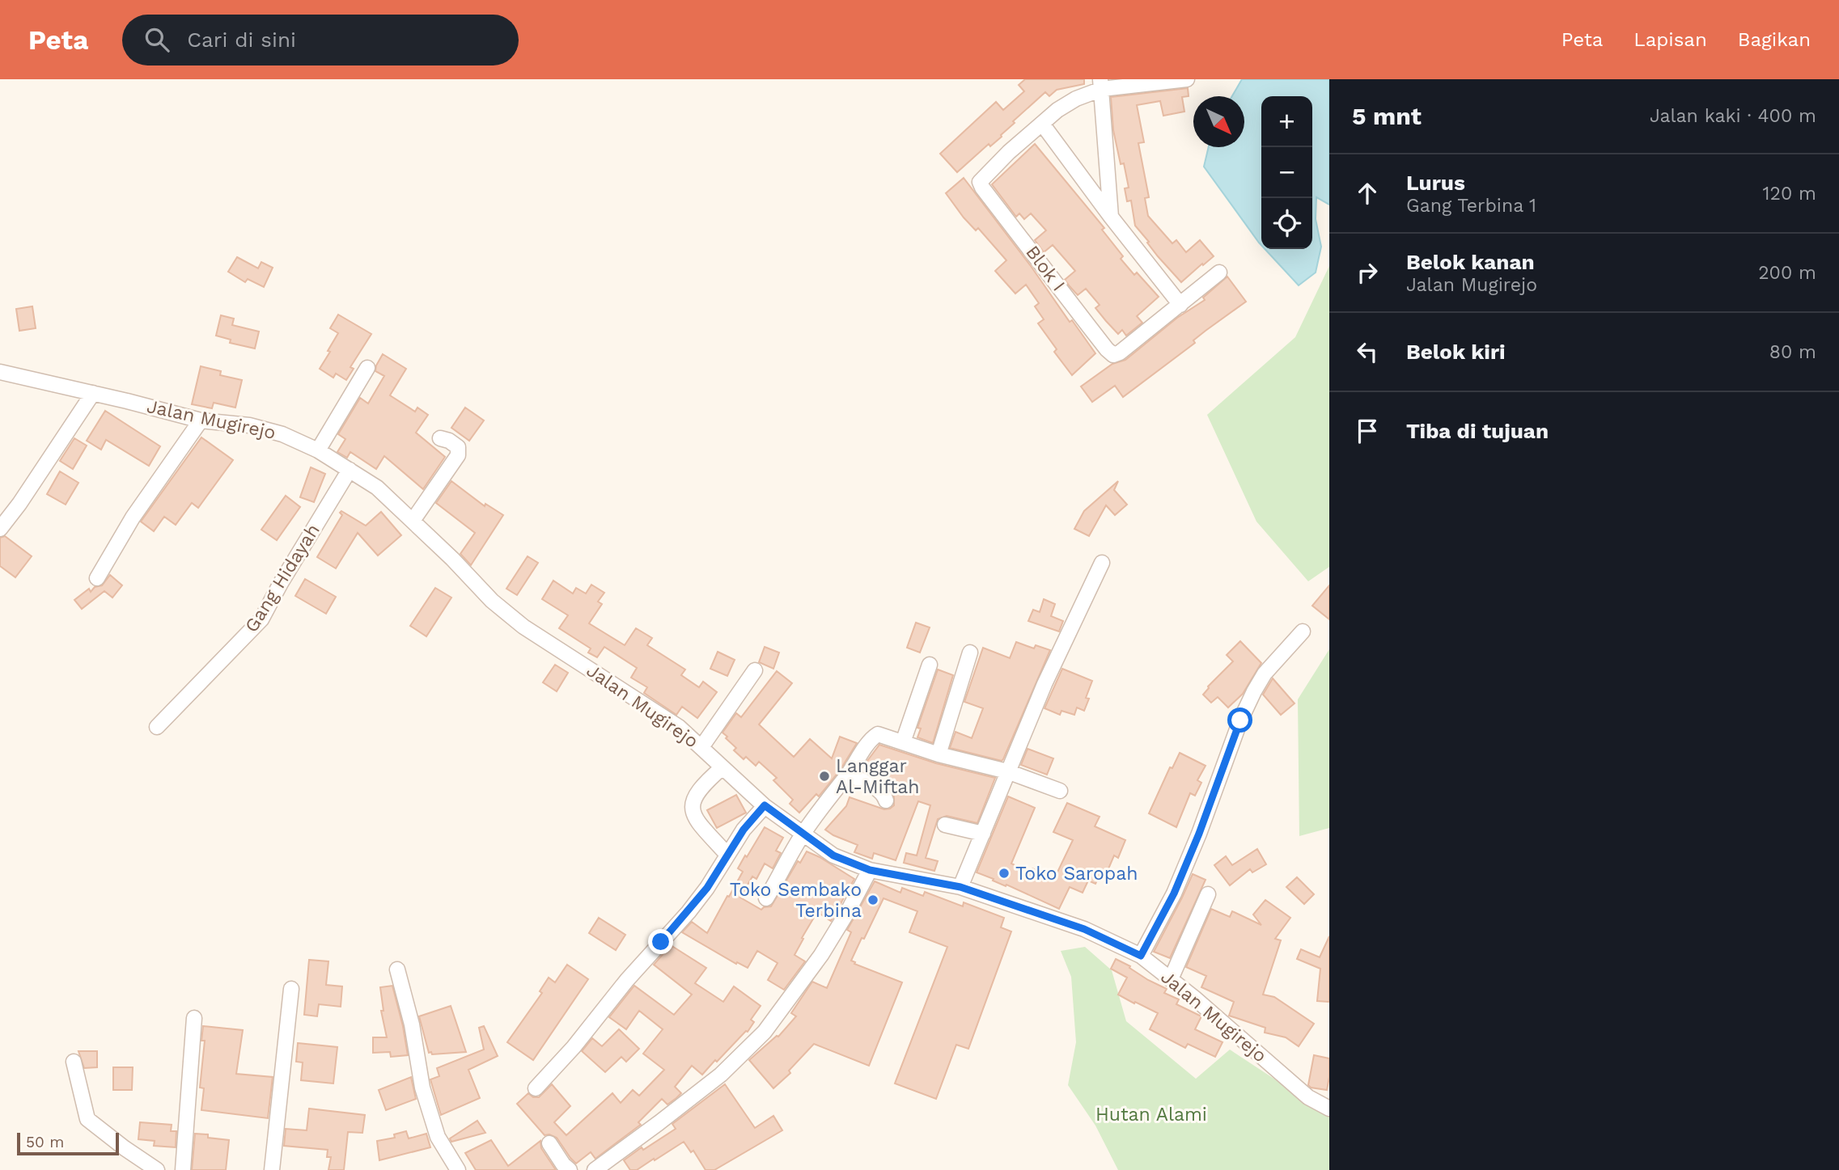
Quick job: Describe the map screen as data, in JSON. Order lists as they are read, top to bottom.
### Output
{
  "streets": {
    "street": ["Blok I", "Jalan Mugirejo", "Gang Hidayah"]
  },
  "crossings": [
    ["Jalan Mugirejo", "Gang Hidayah"]
  ],
  "parks": ["Hutan Alami"],
  "places": ["Langgar Al-Miftah", "Toko Saropah", "Toko Sembako Terbina"],
  "scale_bar": "50 m",
  "north": "bottom right",
  "page": {
    "header": "Peta",
    "search": "Cari di sini",
    "nav": ["Peta", "Lapisan", "Bagikan"],
    "heading": ["5 mnt", "Jalan kaki · 400 m"],
    "map_buttons": ["+", "−"],
    "list": [
      ["Lurus", "Gang Terbina 1", "120 m"],
      ["Belok kanan", "Jalan Mugirejo", "200 m"],
      ["Belok kiri", "80 m"],
      "Tiba di tujuan"
    ],
    "scale": "50 m"
  }
}
